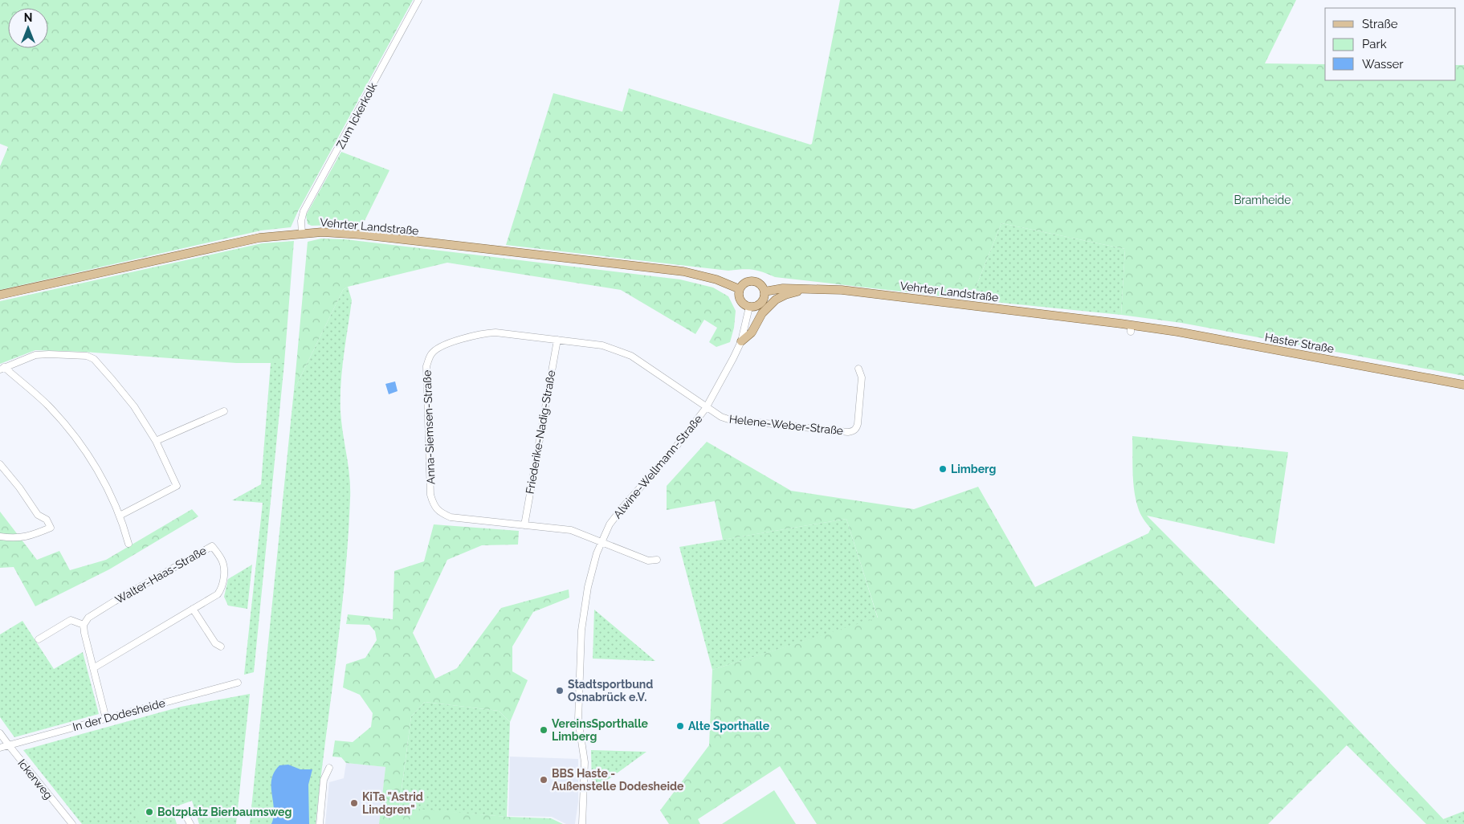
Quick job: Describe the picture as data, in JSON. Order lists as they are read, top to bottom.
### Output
{
  "streets": {
    "main road": ["Vehrter Landstraße", "Haster Straße"],
    "street": [
      "Zum Ickerkolk",
      "Helene-Weber-Straße",
      "Anna-Siemsen-Straße",
      "Friederike-Nadig-Straße",
      "Alwine-Wellmann-Straße",
      "Walter-Haas-Straße",
      "In der Dodesheide",
      "Ickerweg"
    ]
  },
  "crossings": [
    ["Zum Ickerkolk", "Vehrter Landstraße"],
    ["Vehrter Landstraße", "Haster Straße"],
    ["Vehrter Landstraße", "Alwine-Wellmann-Straße"],
    ["Helene-Weber-Straße", "Anna-Siemsen-Straße"],
    ["Helene-Weber-Straße", "Alwine-Wellmann-Straße"],
    ["Anna-Siemsen-Straße", "Friederike-Nadig-Straße"],
    ["Anna-Siemsen-Straße", "Alwine-Wellmann-Straße"],
    ["In der Dodesheide", "Ickerweg"]
  ],
  "parks": ["Bramheide"],
  "places": [
    "Limberg",
    "Stadtsportbund Osnabrück e.V.",
    "Alte Sporthalle",
    "VereinsSporthalle Limberg",
    "BBS Haste - Außenstelle Dodesheide",
    "KiTa \"Astrid Lindgren\"",
    "Bolzplatz Bierbaumsweg"
  ],
  "legend": ["Straße", "Park", "Wasser"],
  "north": "top"
}
